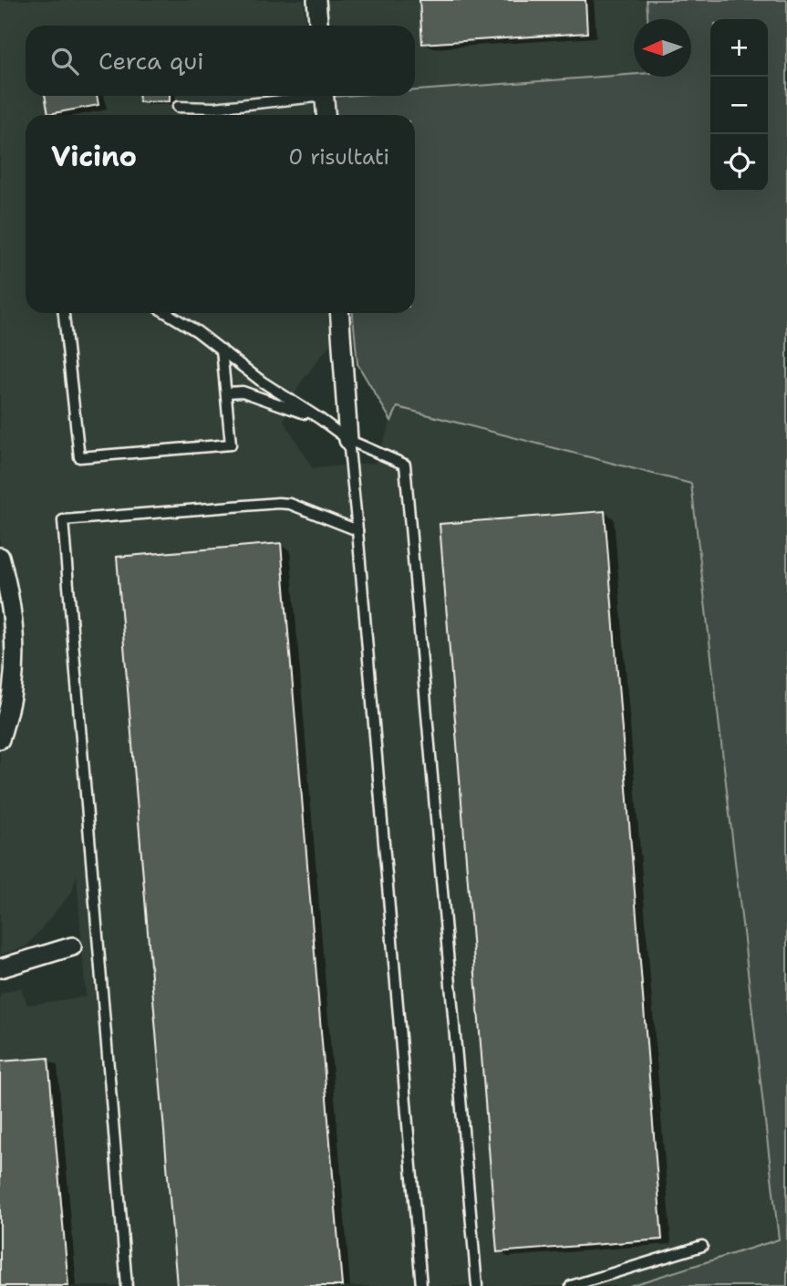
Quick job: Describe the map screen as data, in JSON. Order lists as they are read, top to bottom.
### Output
{
  "north": "left",
  "page": {
    "map_buttons": ["+", "−"],
    "search": "Cerca qui",
    "heading": ["Vicino", "0 risultati"]
  }
}
